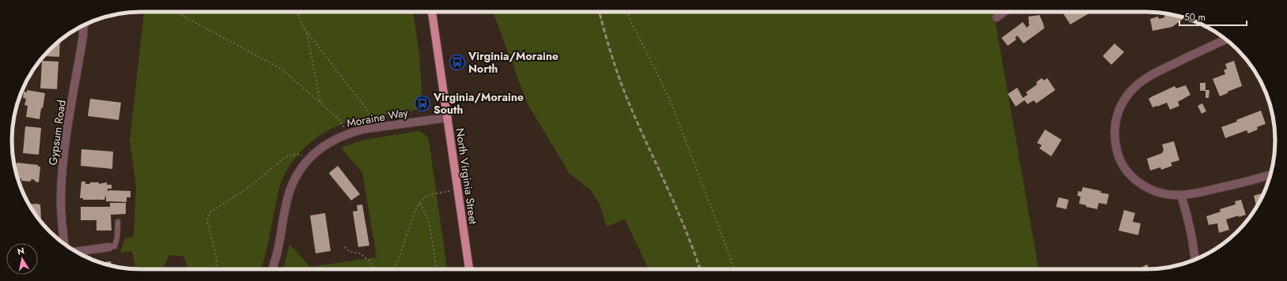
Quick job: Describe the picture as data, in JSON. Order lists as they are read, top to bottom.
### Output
{
  "streets": {
    "main road": ["North Virginia Street"],
    "street": ["Moraine Way", "Gypsum Road"]
  },
  "crossings": [
    ["Moraine Way", "North Virginia Street"]
  ],
  "places": {
    "bus stop": ["Virginia/Moraine North", "Virginia/Moraine South"]
  },
  "scale_bar": "50 m",
  "north": "top"
}
